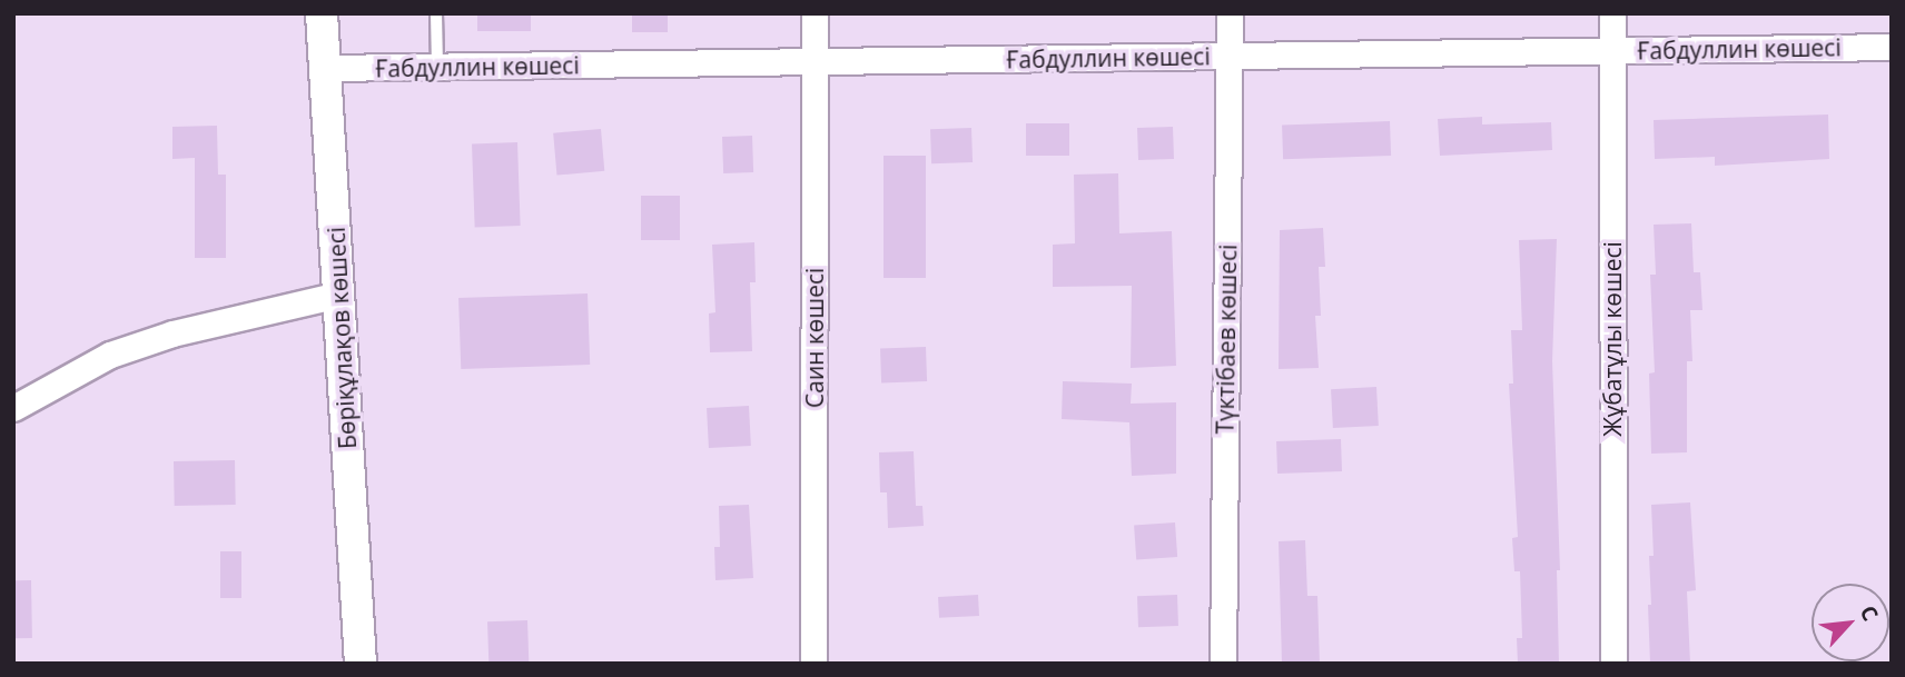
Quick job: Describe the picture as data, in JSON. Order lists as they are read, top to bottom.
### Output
{
  "streets": {
    "street": [
      "Ғабдуллин көшесі",
      "Бөріқұлақов көшесі",
      "Саин көшесі",
      "Түктібаев көшесі",
      "Жұбатұлы көшесі"
    ]
  },
  "crossings": [
    ["Ғабдуллин көшесі", "Бөріқұлақов көшесі"],
    ["Ғабдуллин көшесі", "Саин көшесі"],
    ["Ғабдуллин көшесі", "Түктібаев көшесі"],
    ["Ғабдуллин көшесі", "Жұбатұлы көшесі"]
  ],
  "north": "top right"
}
